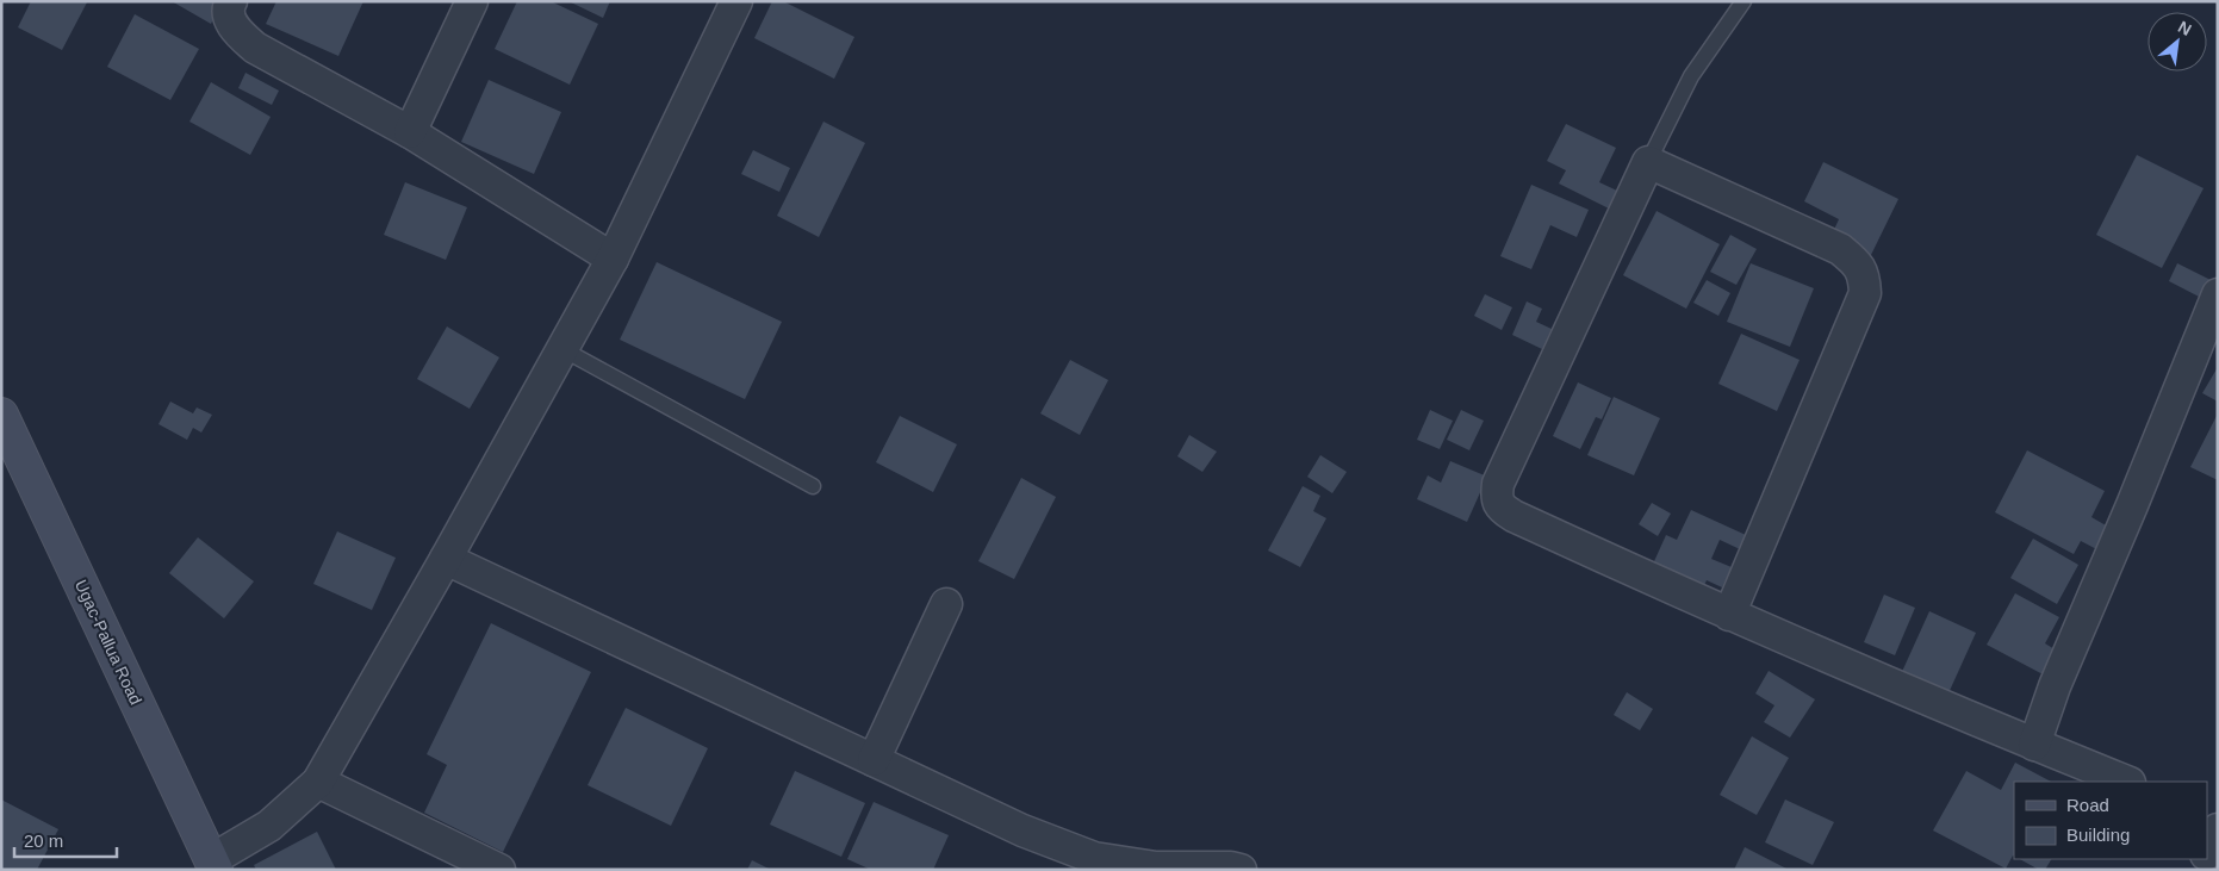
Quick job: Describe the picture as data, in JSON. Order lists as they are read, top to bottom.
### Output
{
  "streets": {
    "street": ["Ugac-Pallua Road"]
  },
  "legend": ["Road", "Building"],
  "scale_bar": "20 m",
  "north": "top right"
}
